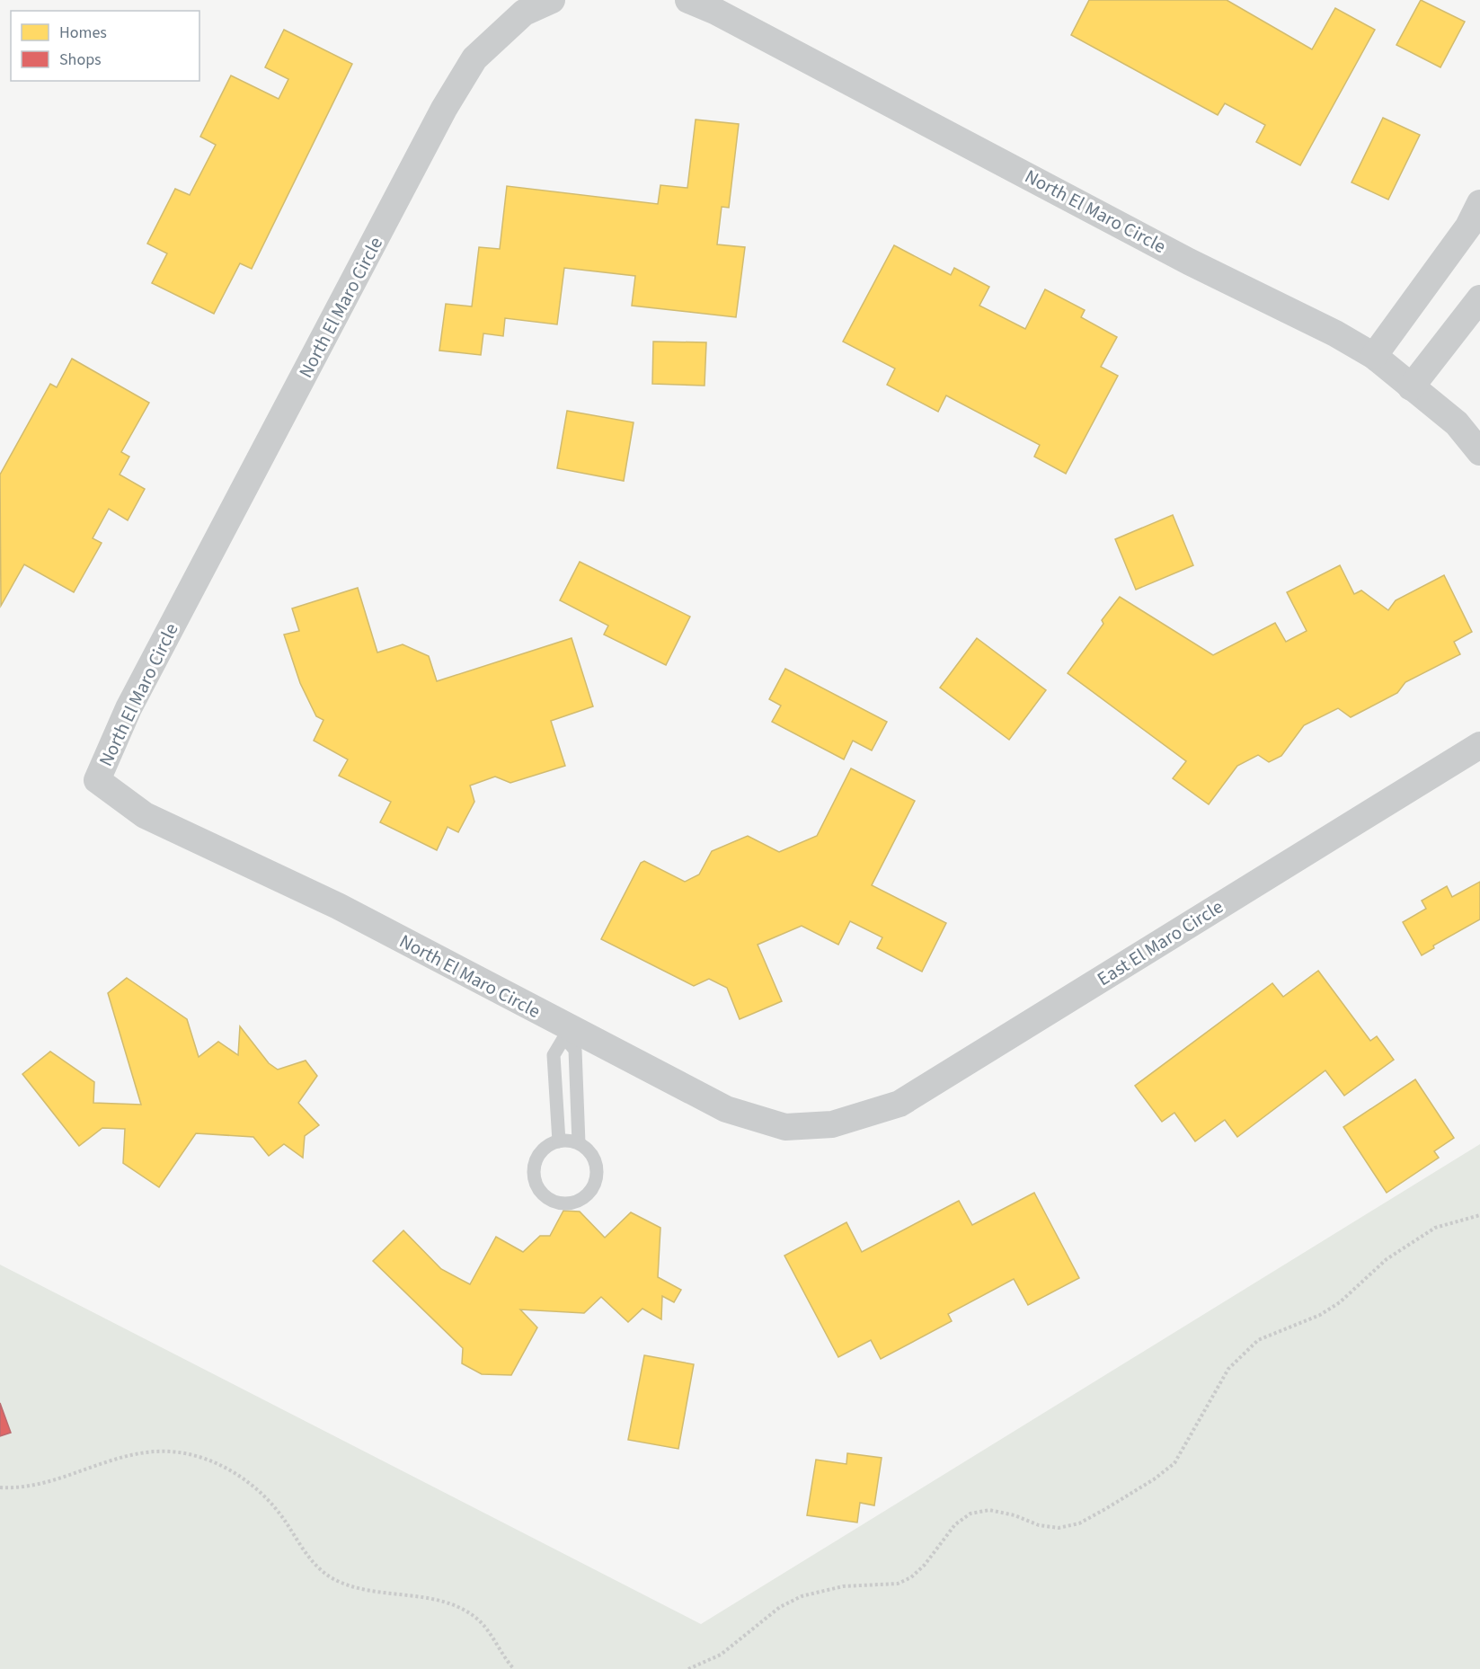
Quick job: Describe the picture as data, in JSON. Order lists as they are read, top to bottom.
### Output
{
  "streets": {
    "street": ["North El Maro Circle", "East El Maro Circle"]
  },
  "crossings": [
    ["North El Maro Circle", "East El Maro Circle"]
  ],
  "legend": ["Homes", "Shops"]
}
